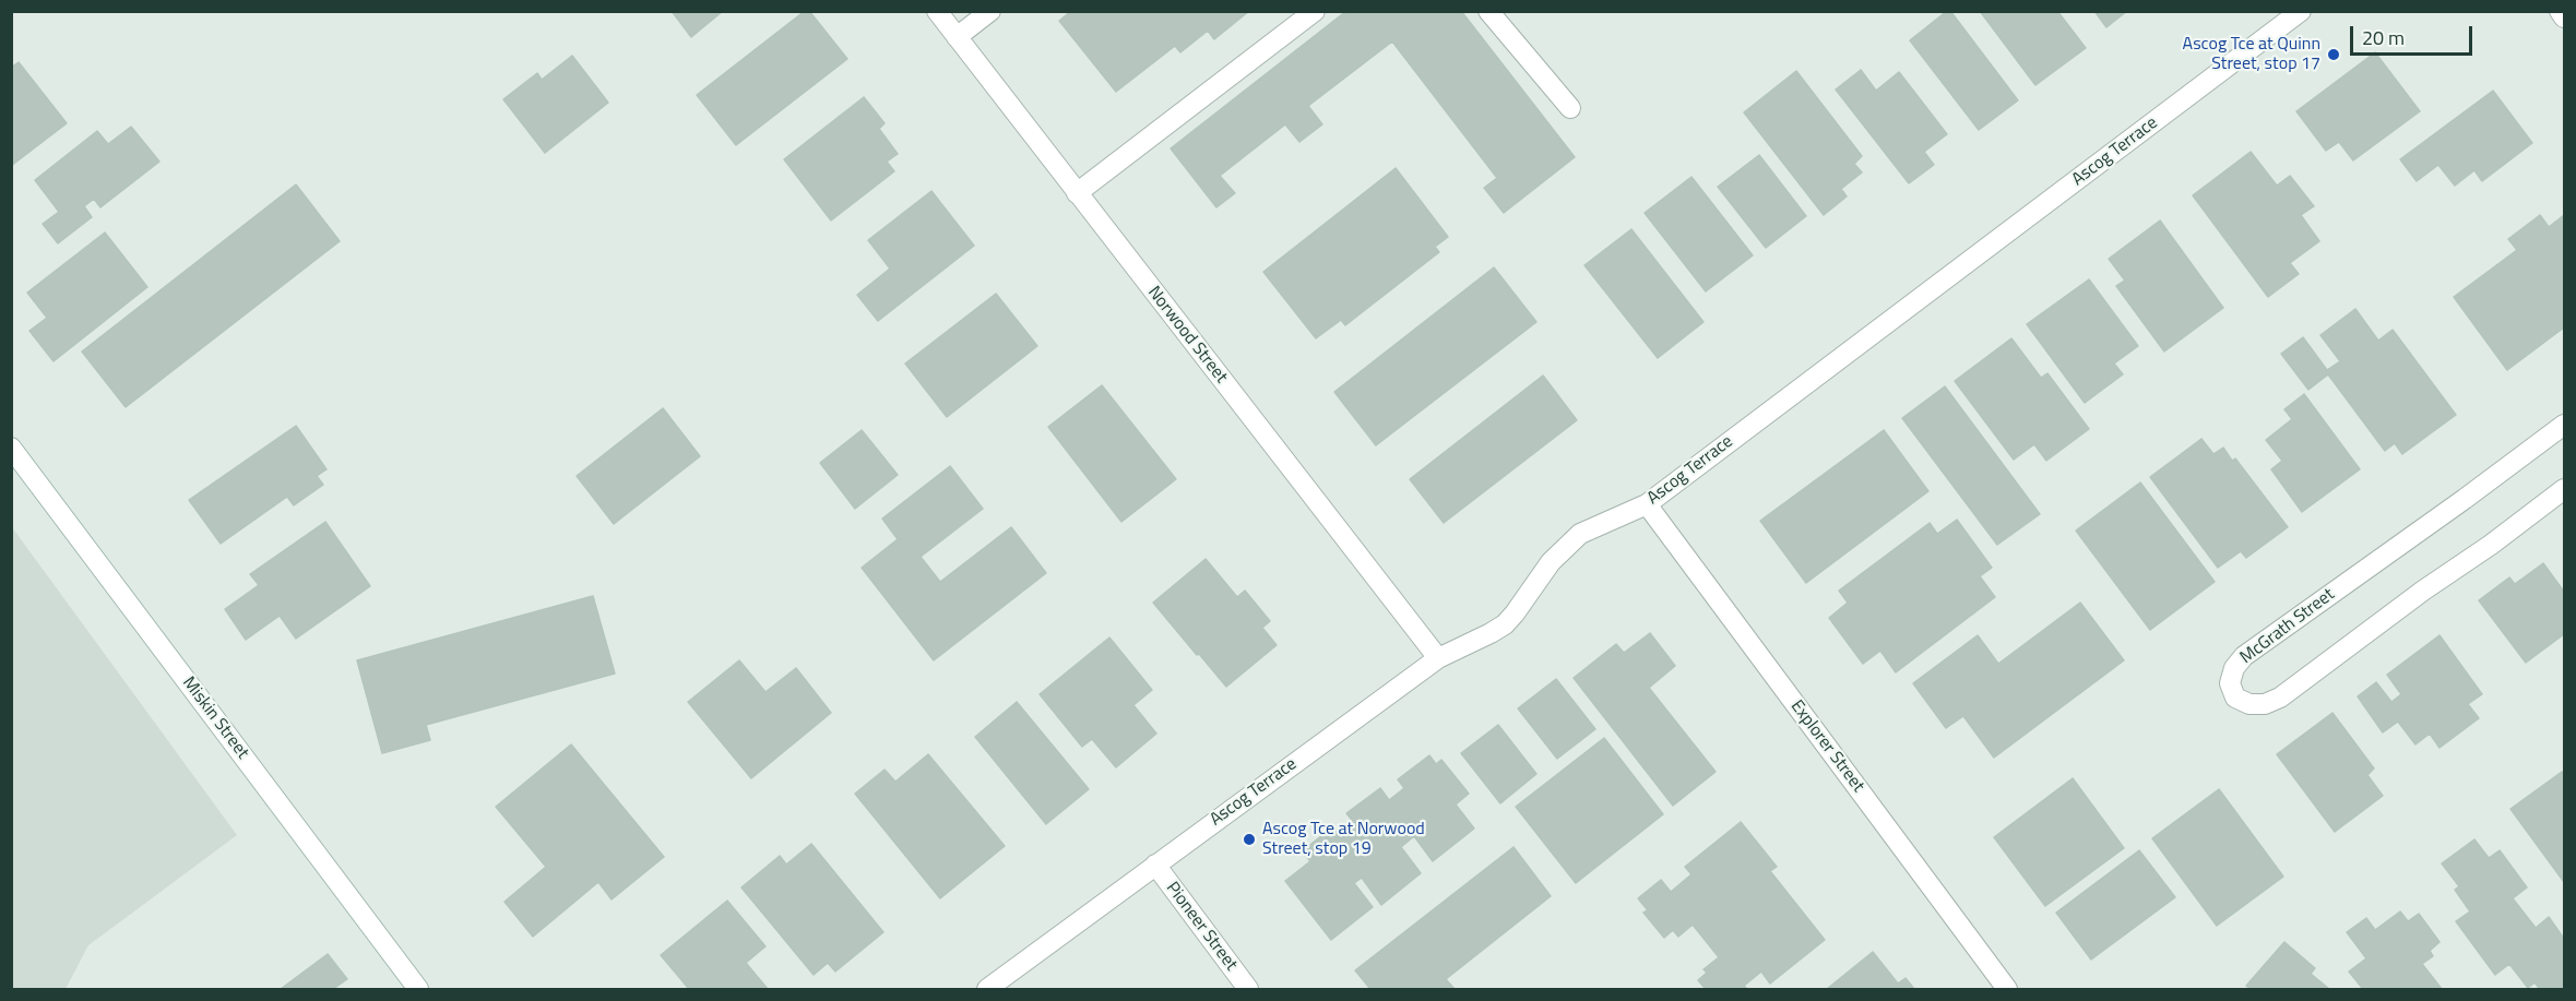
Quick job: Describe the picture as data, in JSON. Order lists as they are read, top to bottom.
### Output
{
  "streets": {
    "street": [
      "Ascog Terrace",
      "Norwood Street",
      "McGrath Street",
      "Miskin Street",
      "Explorer Street",
      "Pioneer Street"
    ]
  },
  "crossings": [
    ["Ascog Terrace", "Norwood Street"],
    ["Ascog Terrace", "Explorer Street"],
    ["Ascog Terrace", "Pioneer Street"]
  ],
  "places": ["Ascog Tce at Quinn Street, stop 17", "Ascog Tce at Norwood Street, stop 19"],
  "scale_bar": "20 m"
}
